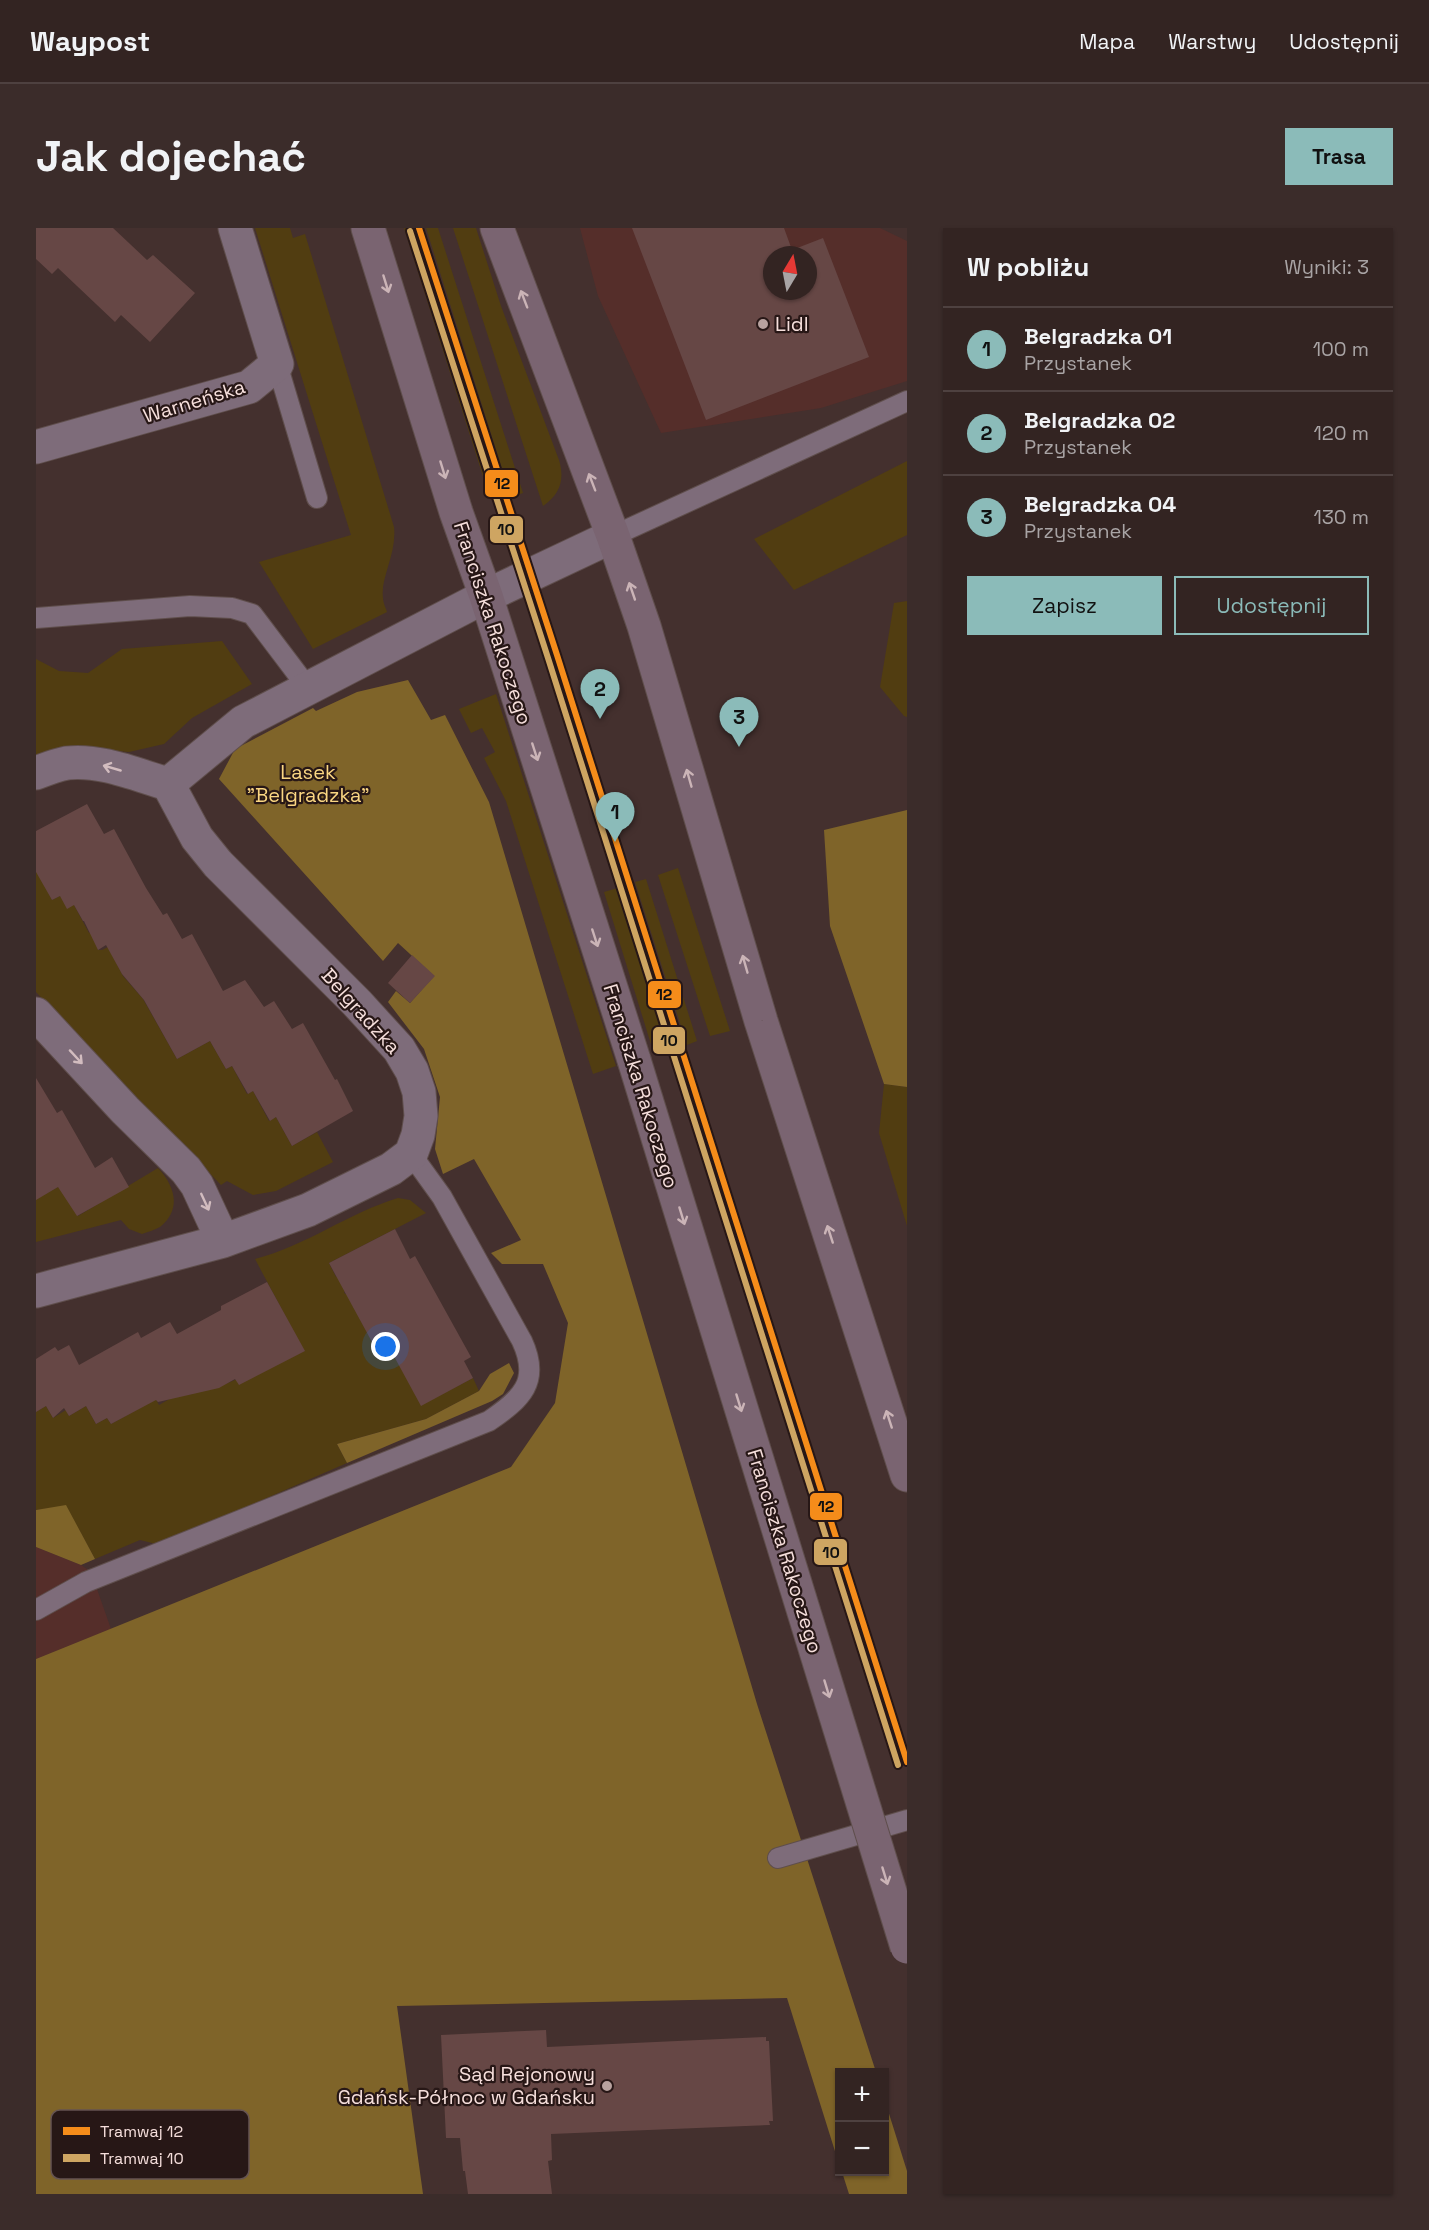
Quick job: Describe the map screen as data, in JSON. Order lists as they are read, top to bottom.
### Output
{
  "streets": {
    "main road": ["Franciszka Rakoczego"],
    "street": ["Warneńska", "Belgradzka"]
  },
  "parks": ["Lasek \"Belgradzka\""],
  "places": ["Lidl", "Sąd Rejonowy Gdańsk-Północ w Gdańsku"],
  "lines": ["tram line 12", "tram line 10"],
  "legend": ["Tramwaj 12", "Tramwaj 10"],
  "north": "top",
  "page": {
    "header": "Waypost",
    "nav": ["Mapa", "Warstwy", "Udostępnij"],
    "buttons": [
      "Trasa",
      ["Zapisz", "Udostępnij"]
    ],
    "title": "Jak dojechać",
    "heading": ["W pobliżu", "Wyniki: 3"],
    "list": [
      {
        "mark": "1",
        "name": "Belgradzka 01",
        "note": "Przystanek",
        "value": "100 m"
      },
      {
        "mark": "2",
        "name": "Belgradzka 02",
        "note": "Przystanek",
        "value": "120 m"
      },
      {
        "mark": "3",
        "name": "Belgradzka 04",
        "note": "Przystanek",
        "value": "130 m"
      }
    ],
    "pins": ["2", "3", "1"],
    "map_buttons": ["+", "−"]
  }
}
